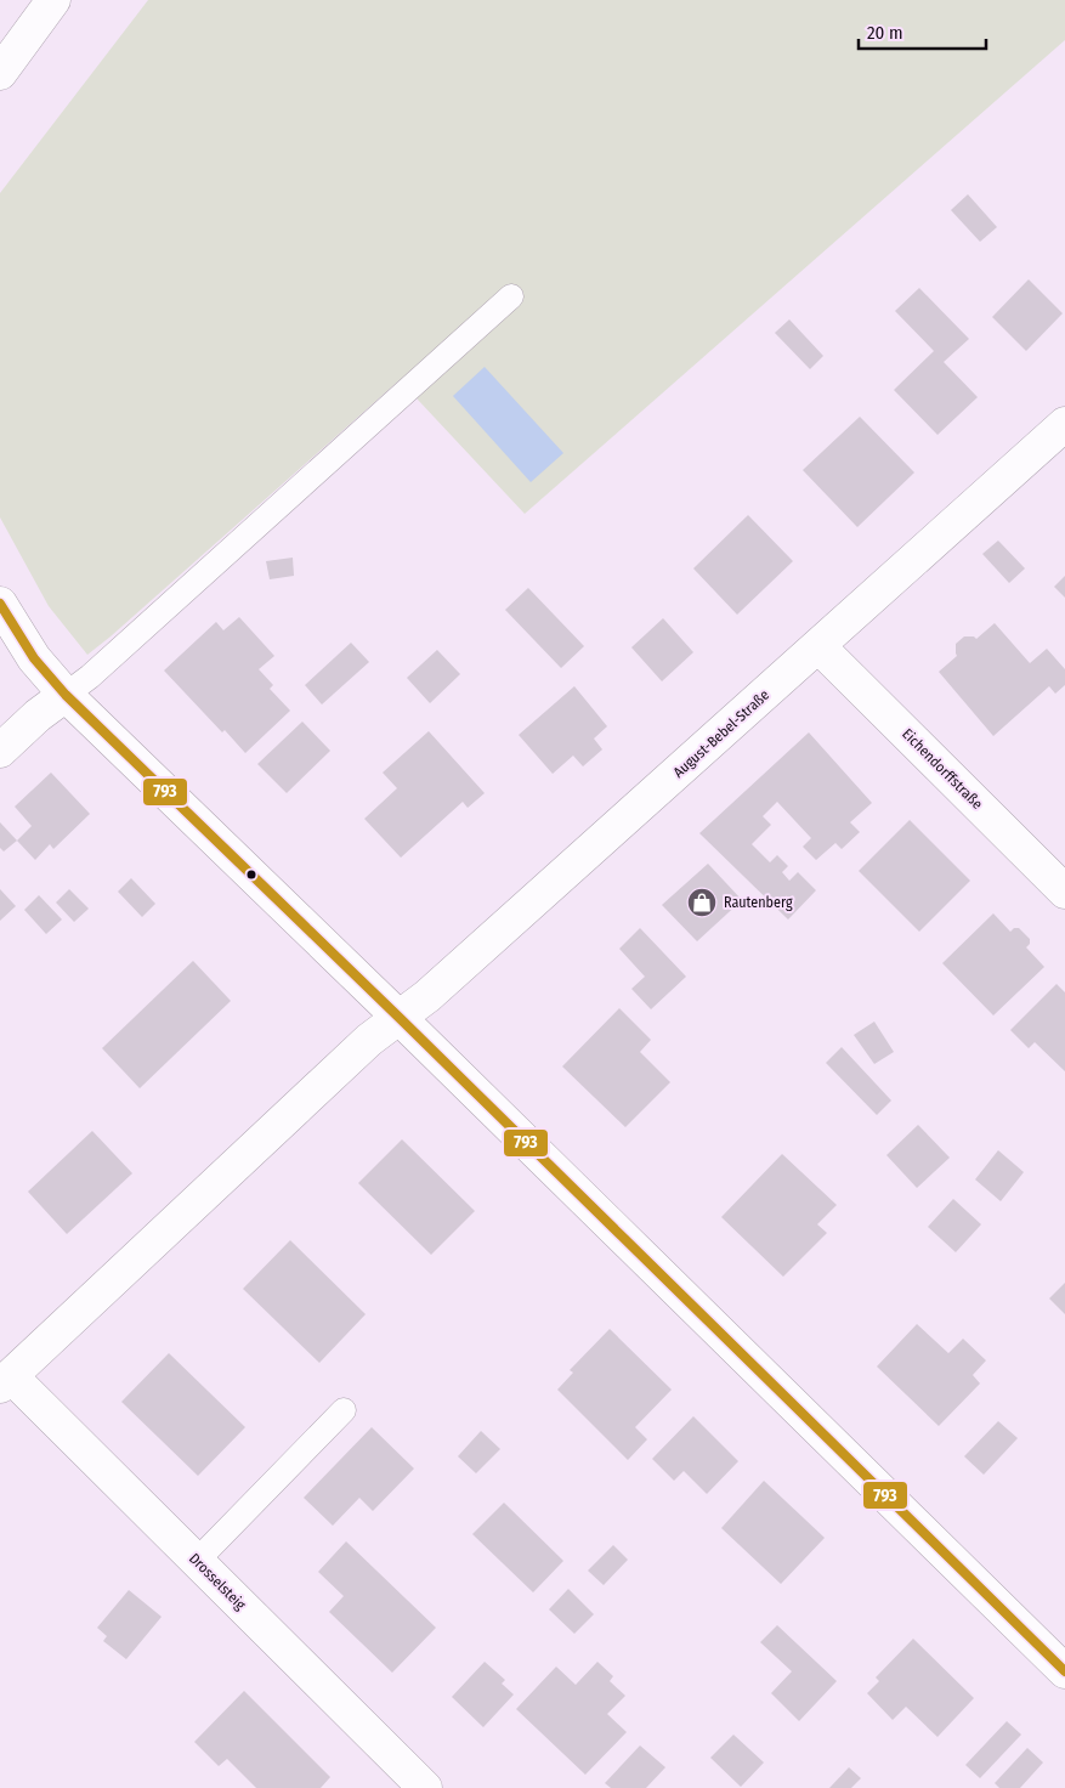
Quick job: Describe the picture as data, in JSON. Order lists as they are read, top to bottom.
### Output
{
  "streets": {
    "street": ["August-Bebel-Straße", "Eichendorffstraße", "Drosselsteig"]
  },
  "crossings": [
    ["August-Bebel-Straße", "Eichendorffstraße"],
    ["August-Bebel-Straße", "Drosselsteig"]
  ],
  "places": {
    "shop": ["Rautenberg"]
  },
  "lines": ["transit line 793"],
  "scale_bar": "20 m"
}
